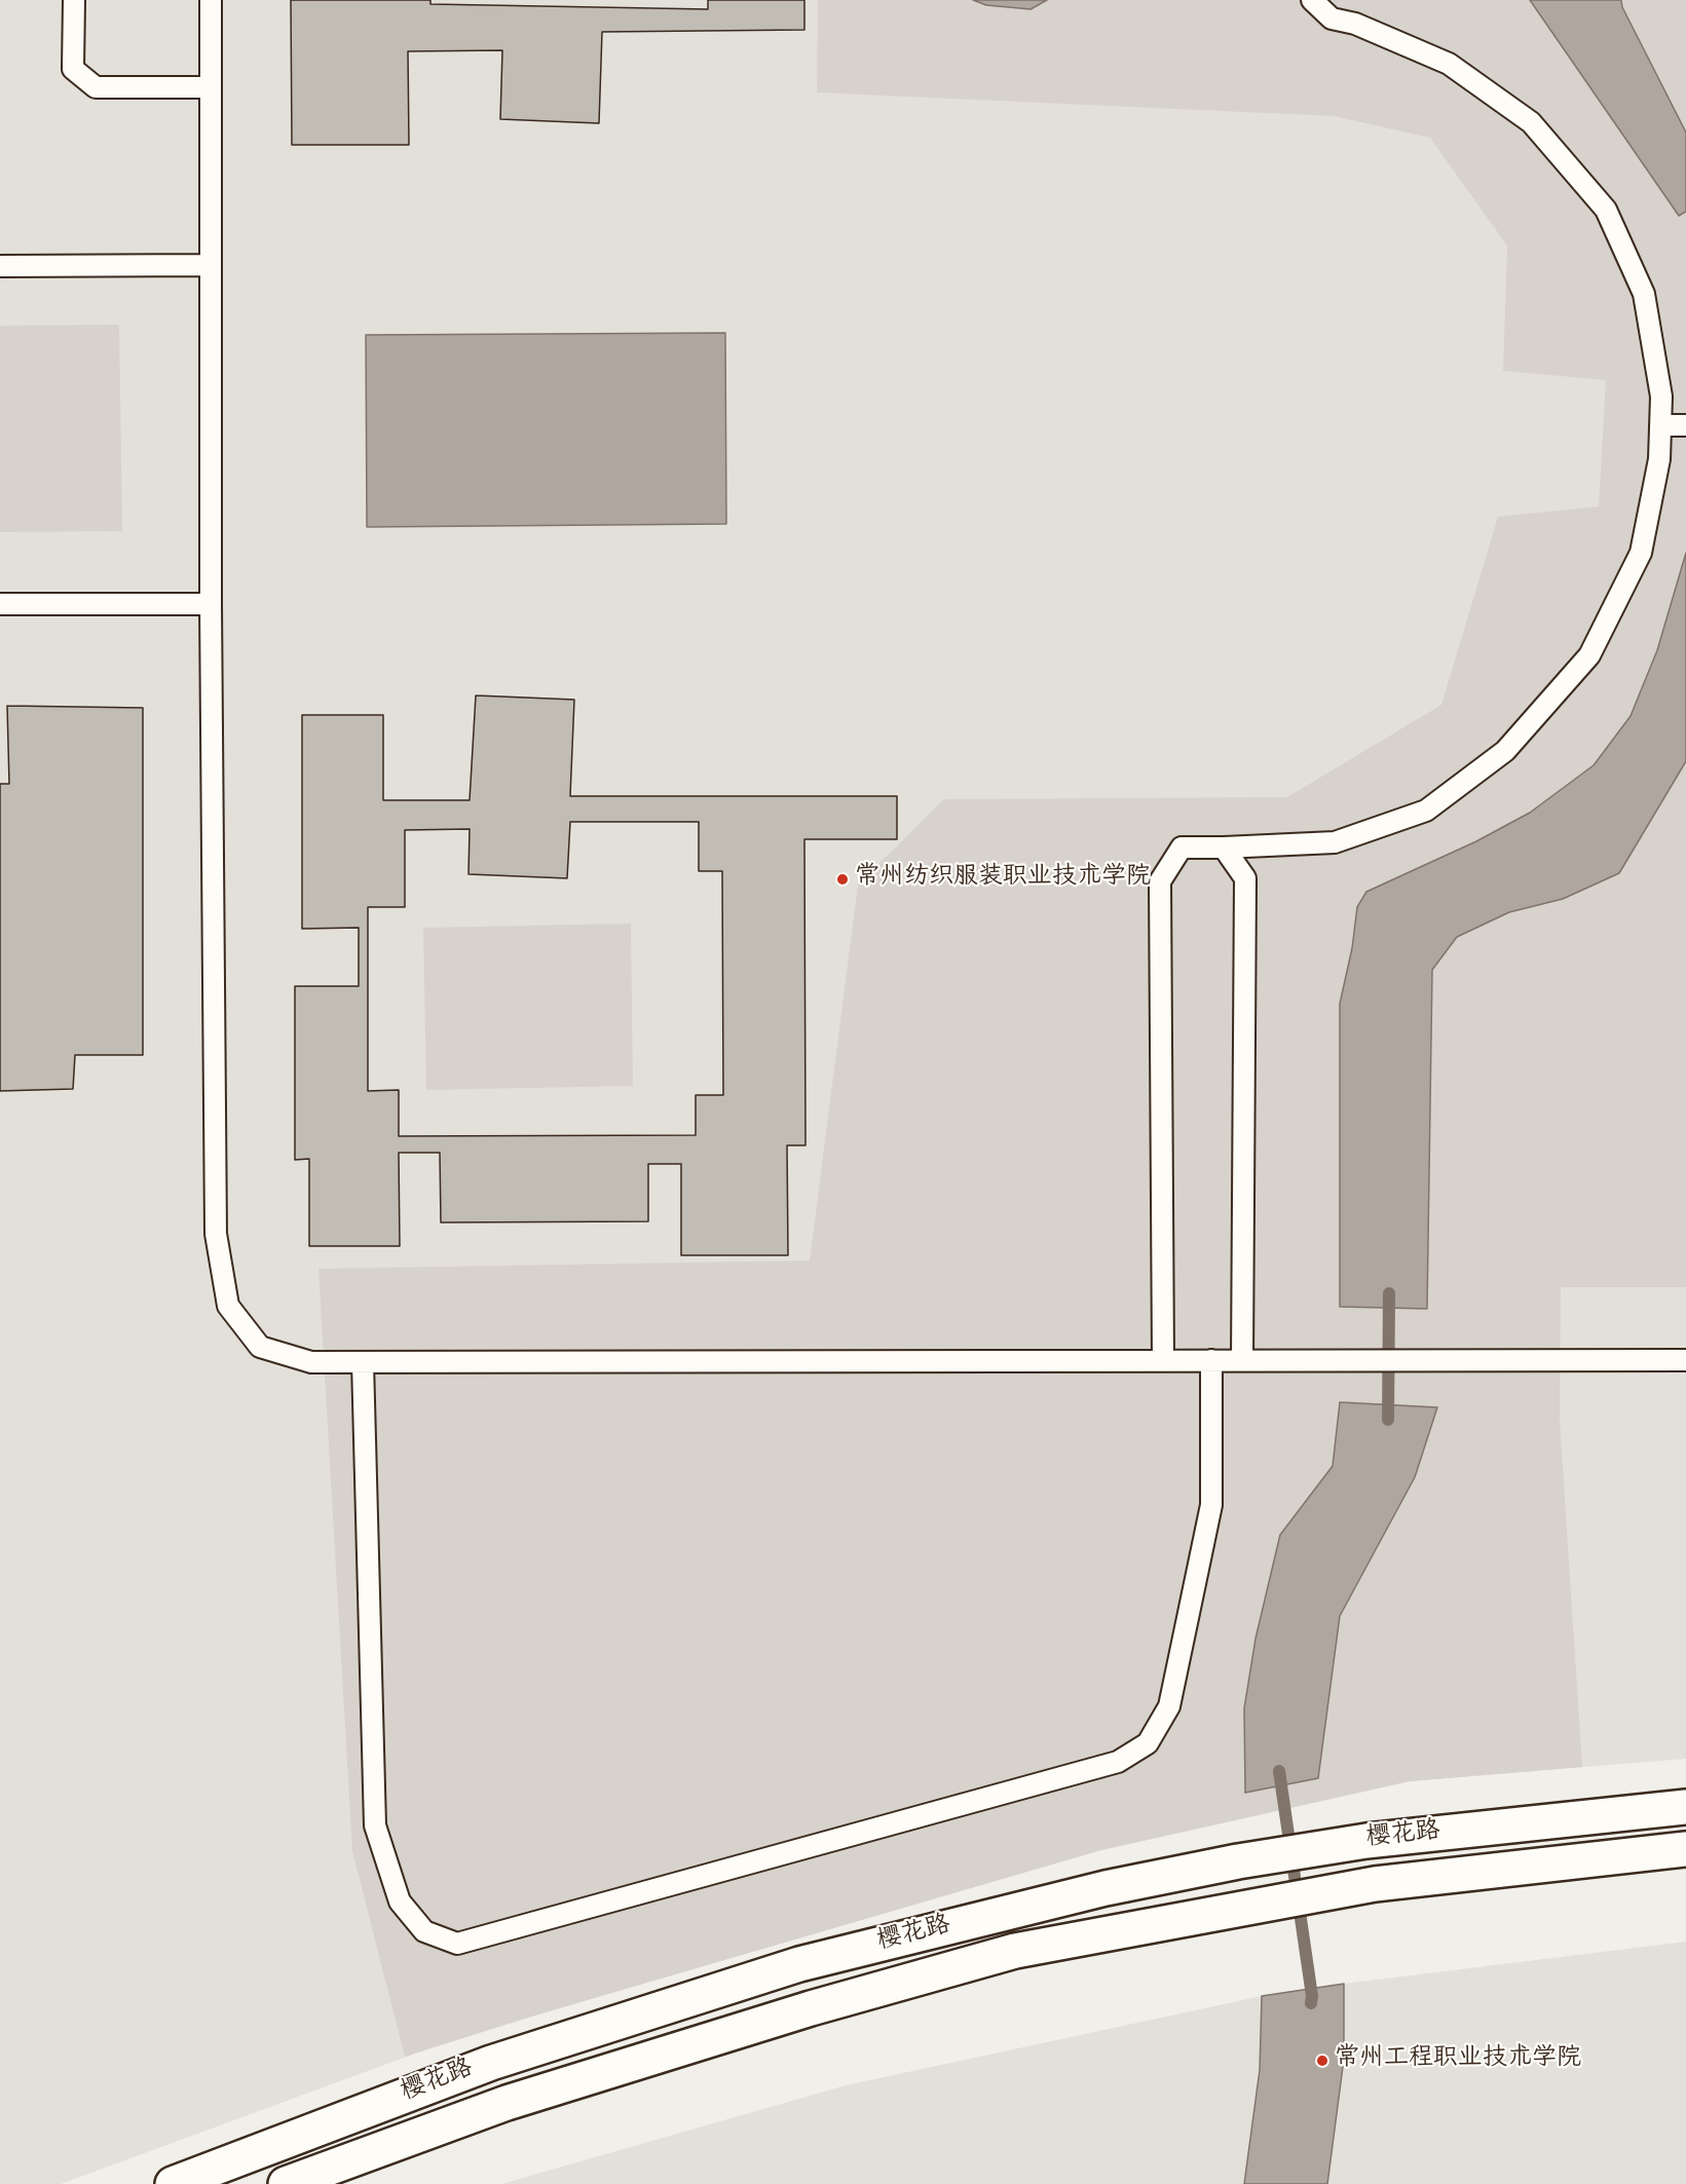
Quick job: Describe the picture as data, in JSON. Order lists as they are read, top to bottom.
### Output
{
  "streets": {
    "street": ["樱花路"]
  },
  "places": ["常州纺织服装职业技术学院", "常州工程职业技术学院"]
}
